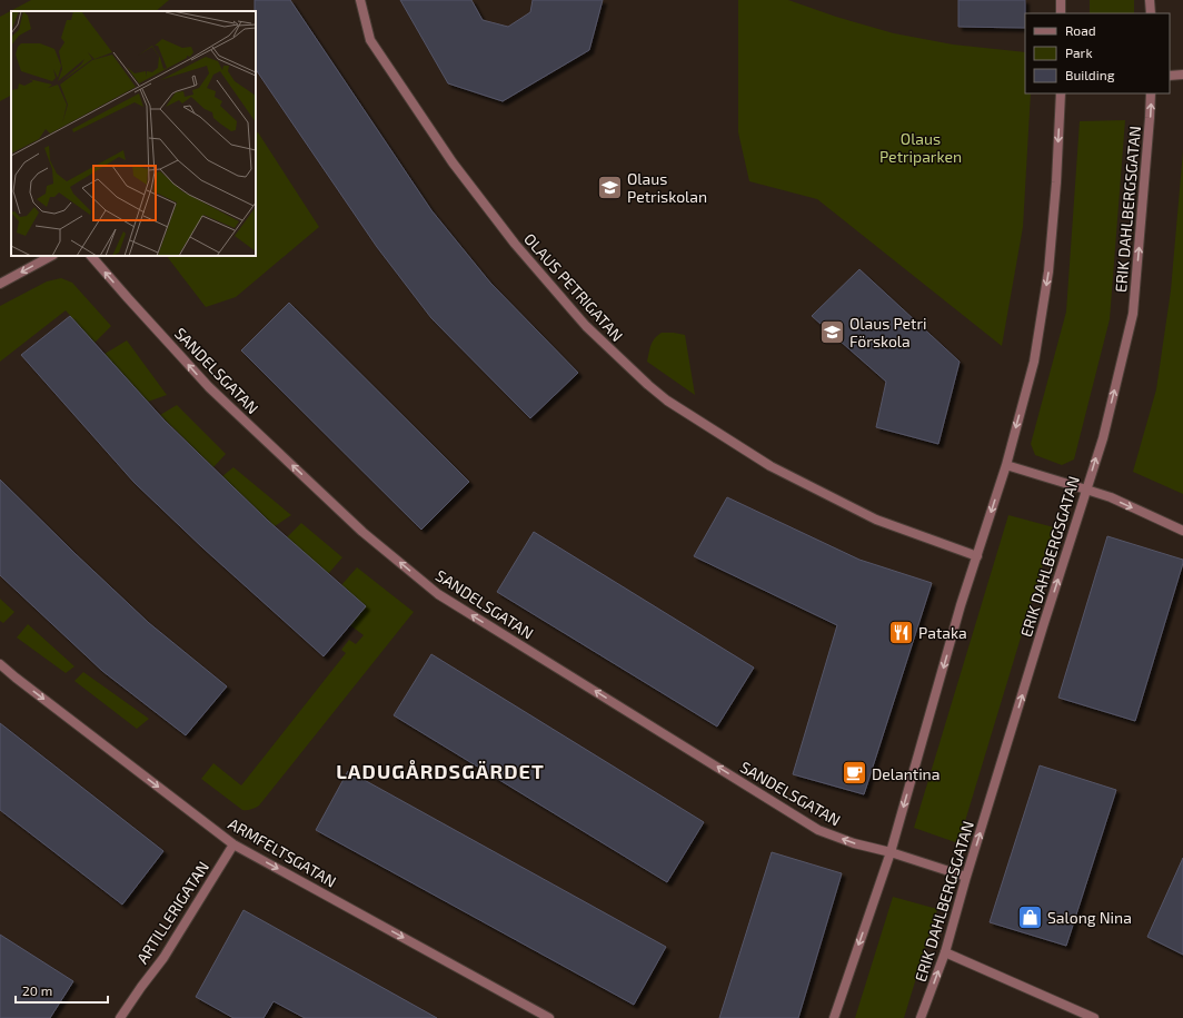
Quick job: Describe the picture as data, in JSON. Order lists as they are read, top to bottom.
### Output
{
  "streets": {
    "street": [
      "ERIK DAHLBERGSGATAN",
      "OLAUS PETRIGATAN",
      "SANDELSGATAN",
      "ARMFELTSGATAN",
      "ARTILLERIGATAN"
    ]
  },
  "crossings": [
    ["ERIK DAHLBERGSGATAN", "SANDELSGATAN"],
    ["ARMFELTSGATAN", "ARTILLERIGATAN"]
  ],
  "one_way": ["ERIK DAHLBERGSGATAN", "SANDELSGATAN", "ARMFELTSGATAN"],
  "districts": ["LADUGÅRDSGÄRDET"],
  "parks": ["Olaus Petriparken"],
  "places": {
    "school or university": ["Olaus Petriskolan", "Olaus Petri Förskola"],
    "restaurant": ["Pataka"],
    "cafe": ["Delantina"],
    "shop": ["Salong Nina"]
  },
  "legend": ["Road", "Park", "Building"],
  "scale_bar": "20 m"
}
